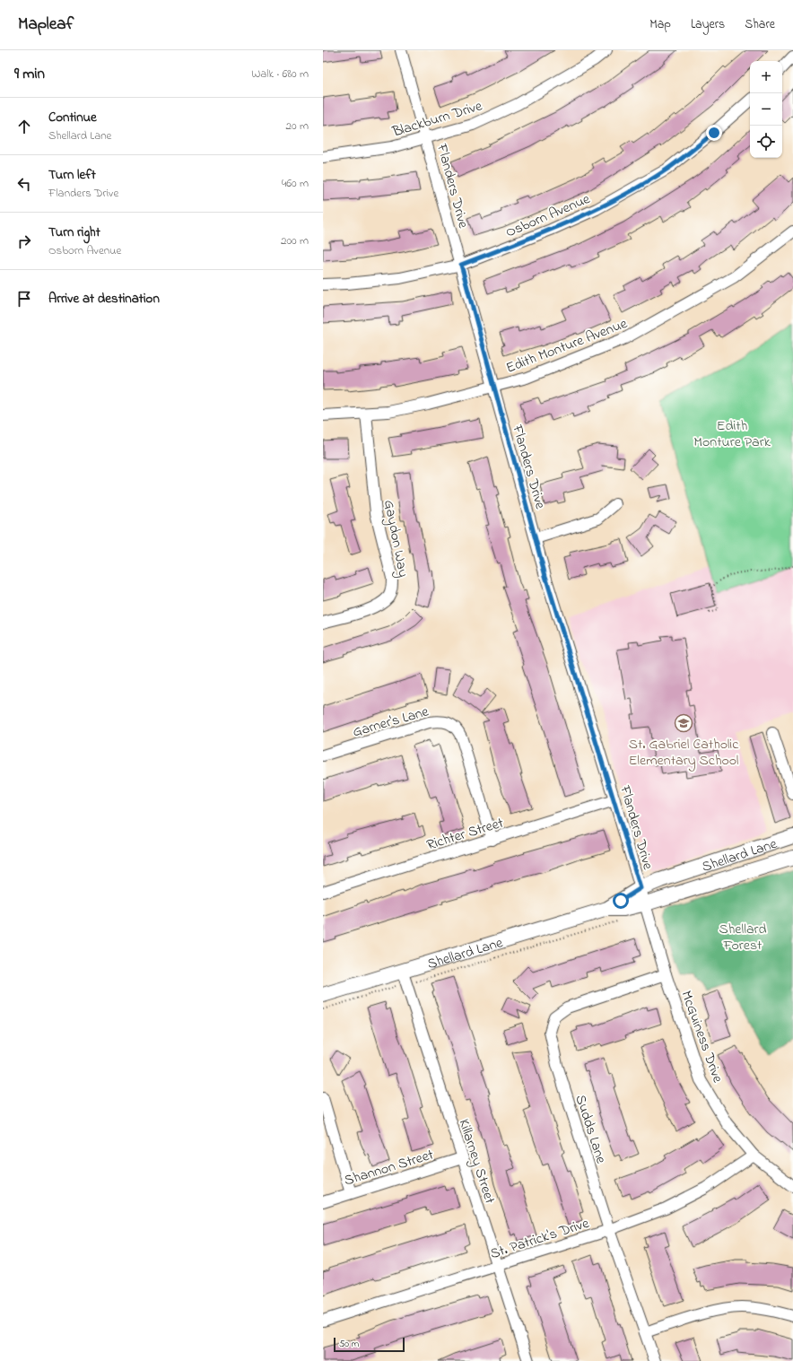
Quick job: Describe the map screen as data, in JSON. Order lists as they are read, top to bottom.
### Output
{
  "streets": {
    "main road": ["Shellard Lane"],
    "street": [
      "Blackburn Drive",
      "Flanders Drive",
      "Osborn Avenue",
      "Edith Monture Avenue",
      "Gaydon Way",
      "Garner's Lane",
      "Richter Street",
      "McGuiness Drive",
      "Sudds Lane",
      "Killarney Street",
      "Shannon Street",
      "St. Patrick's Drive"
    ]
  },
  "crossings": [
    ["Blackburn Drive", "Flanders Drive"],
    ["Flanders Drive", "Osborn Avenue"],
    ["Flanders Drive", "Edith Monture Avenue"],
    ["Flanders Drive", "Richter Street"],
    ["Flanders Drive", "Shellard Lane"],
    ["Flanders Drive", "McGuiness Drive"],
    ["Edith Monture Avenue", "Gaydon Way"],
    ["Garner's Lane", "Richter Street"],
    ["Shellard Lane", "McGuiness Drive"],
    ["Shellard Lane", "Killarney Street"],
    ["McGuiness Drive", "Sudds Lane"],
    ["McGuiness Drive", "St. Patrick's Drive"],
    ["Sudds Lane", "St. Patrick's Drive"],
    ["Killarney Street", "Shannon Street"],
    ["Killarney Street", "St. Patrick's Drive"]
  ],
  "parks": ["Edith Monture Park", "Shellard Forest"],
  "places": {
    "school or university": ["St. Gabriel Catholic Elementary School"]
  },
  "scale_bar": "50 m",
  "page": {
    "header": "Mapleaf",
    "nav": ["Map", "Layers", "Share"],
    "heading": ["9 min", "Walk · 680 m"],
    "map_buttons": ["+", "−"],
    "list": [
      ["Continue", "Shellard Lane", "20 m"],
      ["Turn left", "Flanders Drive", "460 m"],
      ["Turn right", "Osborn Avenue", "200 m"],
      "Arrive at destination"
    ],
    "scale": "50 m"
  }
}
